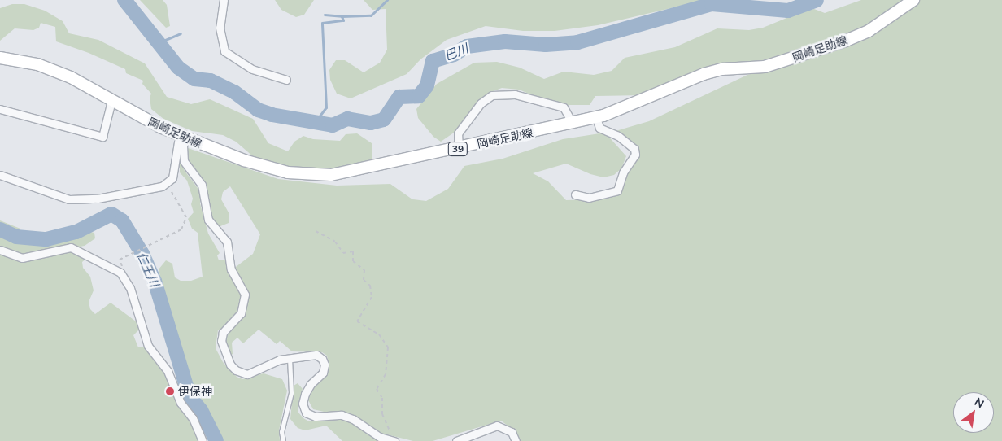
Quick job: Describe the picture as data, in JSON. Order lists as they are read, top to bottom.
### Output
{
  "streets": {
    "main road": ["岡崎足助線", "39"]
  },
  "water": ["巴川", "仁王川"],
  "places": ["伊保神"],
  "north": "top right"
}
